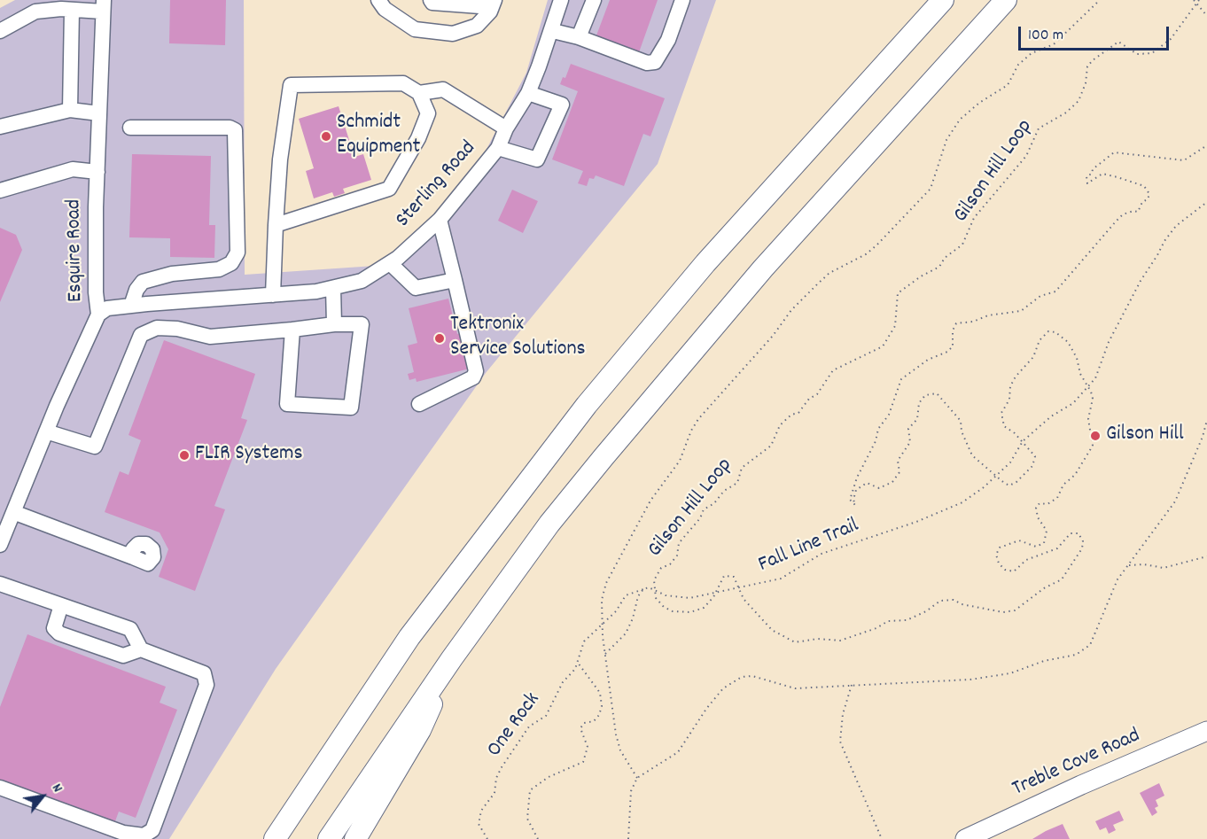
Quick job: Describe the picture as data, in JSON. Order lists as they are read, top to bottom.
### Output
{
  "streets": {
    "main road": ["Treble Cove Road"],
    "street": ["Sterling Road", "Esquire Road"],
    "path": ["Gilson Hill Loop", "Fall Line Trail", "One Rock"]
  },
  "crossings": [
    ["Gilson Hill Loop", "Fall Line Trail"],
    ["Sterling Road", "Esquire Road"],
    ["Fall Line Trail", "One Rock"]
  ],
  "places": [
    "Schmidt Equipment",
    "Tektronix Service Solutions",
    "Gilson Hill",
    "FLIR Systems"
  ],
  "scale_bar": "100 m",
  "north": "top right"
}
